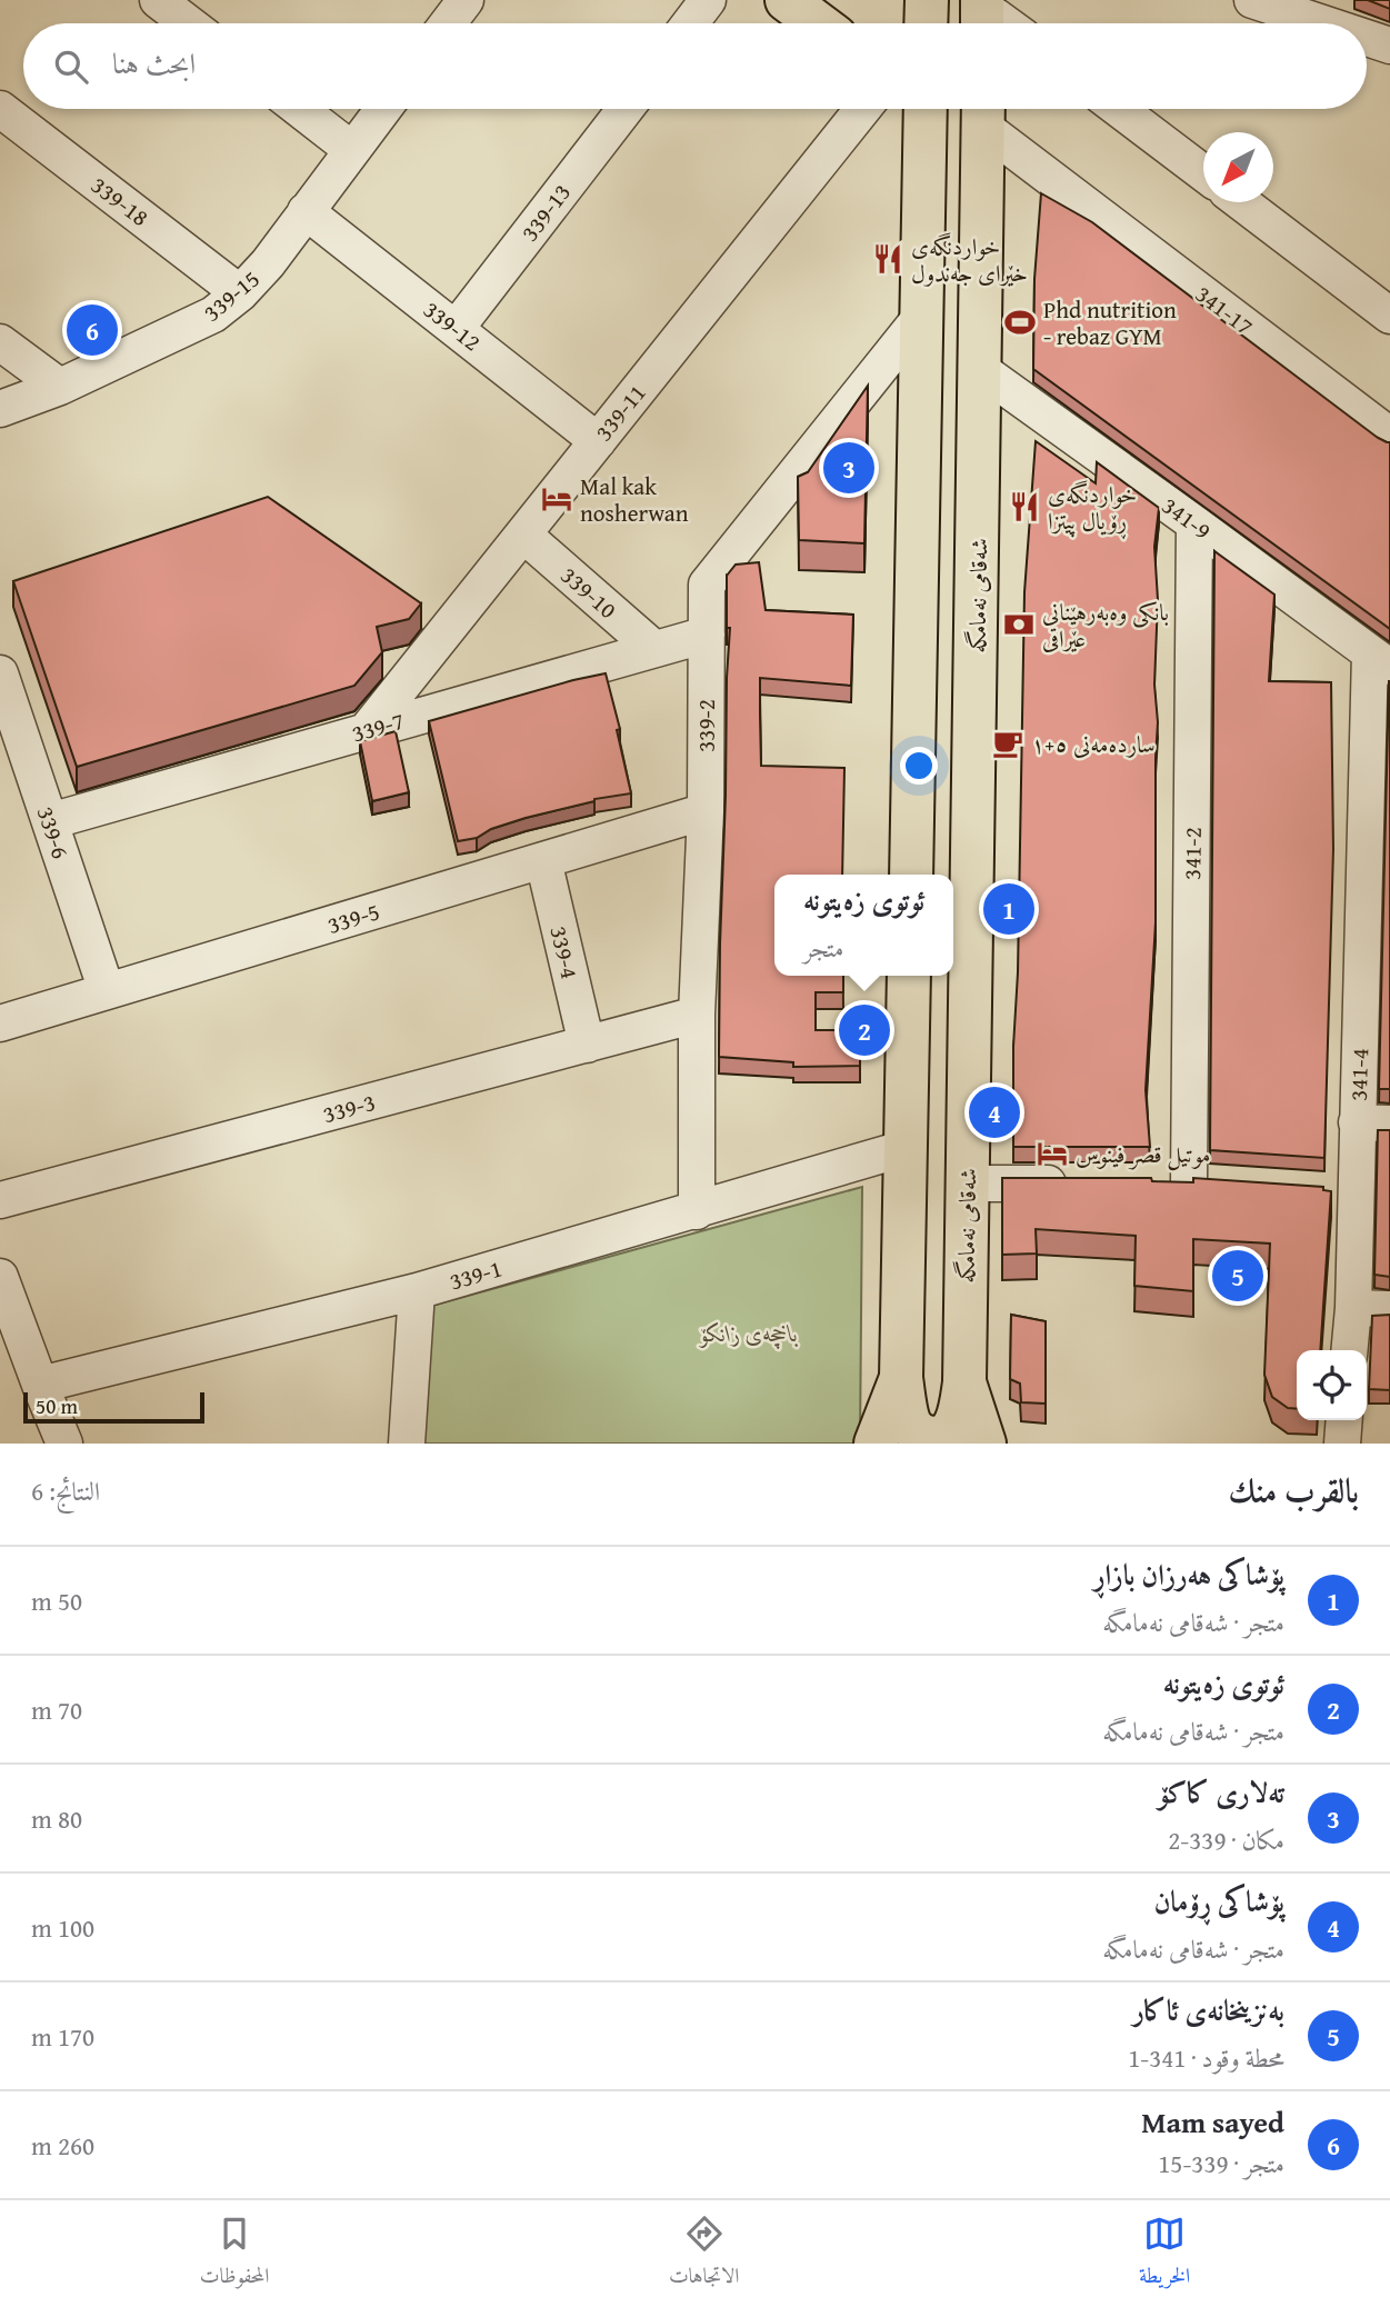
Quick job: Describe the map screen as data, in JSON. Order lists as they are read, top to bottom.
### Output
{
  "streets": {
    "main road": ["شەقامی نەمامگە"],
    "street": [
      "339-18",
      "339-13",
      "339-15",
      "341-17",
      "339-12",
      "339-11",
      "341-9",
      "339-10",
      "339-2",
      "339-7",
      "339-6",
      "341-2",
      "339-5",
      "339-4",
      "341-4",
      "339-3",
      "339-1"
    ]
  },
  "crossings": [
    ["339-18", "339-15"],
    ["339-13", "339-12"],
    ["339-15", "339-12"],
    ["341-17", "شەقامی نەمامگە"],
    ["339-12", "339-11"],
    ["339-11", "339-10"],
    ["339-11", "339-7"],
    ["341-9", "شەقامی نەمامگە"],
    ["341-9", "341-2"],
    ["341-9", "341-4"],
    ["339-10", "339-7"],
    ["شەقامی نەمامگە", "339-1"],
    ["339-2", "339-7"],
    ["339-2", "339-5"],
    ["339-2", "339-3"],
    ["339-2", "339-1"],
    ["339-7", "339-6"],
    ["339-6", "339-5"],
    ["339-5", "339-4"],
    ["339-4", "339-3"]
  ],
  "parks": ["باخچەی زانکۆ"],
  "places": {
    "restaurant": ["خواردنگەی خێرای جەندول", "خواردنگەی ڕۆیال پیتزا"],
    "sports": ["Phd nutrition - rebaz GYM"],
    "hotel": ["Mal kak nosherwan", "موتيل قصر فينوس"],
    "bank": ["بانکی وەبەرهێنانی عێراقی"],
    "cafe": ["ساردەمەنی ٥+١"]
  },
  "scale_bar": "50 m",
  "north": "bottom left",
  "page": {
    "search": "ابحث هنا",
    "pins": [
      "6",
      "3",
      "1",
      "2",
      "4",
      "5"
    ],
    "popup": ["ئوتوی زەیتونە", "متجر"],
    "scale": "50 m",
    "heading": ["بالقرب منك", "النتائج: 6"],
    "list": [
      {
        "mark": "1",
        "name": "پۆشاکی هەرزان بازاڕ",
        "note": "متجر · شەقامی نەمامگە",
        "value": "50 m"
      },
      {
        "mark": "2",
        "name": "ئوتوی زەیتونە",
        "note": "متجر · شەقامی نەمامگە",
        "value": "70 m"
      },
      {
        "mark": "3",
        "name": "تەلاری کاکۆ",
        "note": "مكان · 339-2",
        "value": "80 m"
      },
      {
        "mark": "4",
        "name": "پۆشاکی ڕۆمان",
        "note": "متجر · شەقامی نەمامگە",
        "value": "100 m"
      },
      {
        "mark": "5",
        "name": "بەنزینخانەی ئاکار",
        "note": "محطة وقود · 341-1",
        "value": "170 m"
      },
      {
        "mark": "6",
        "name": "Mam sayed",
        "note": "متجر · 339-15",
        "value": "260 m"
      }
    ],
    "nav": ["الخريطة", "الاتجاهات", "المحفوظات"]
  }
}
